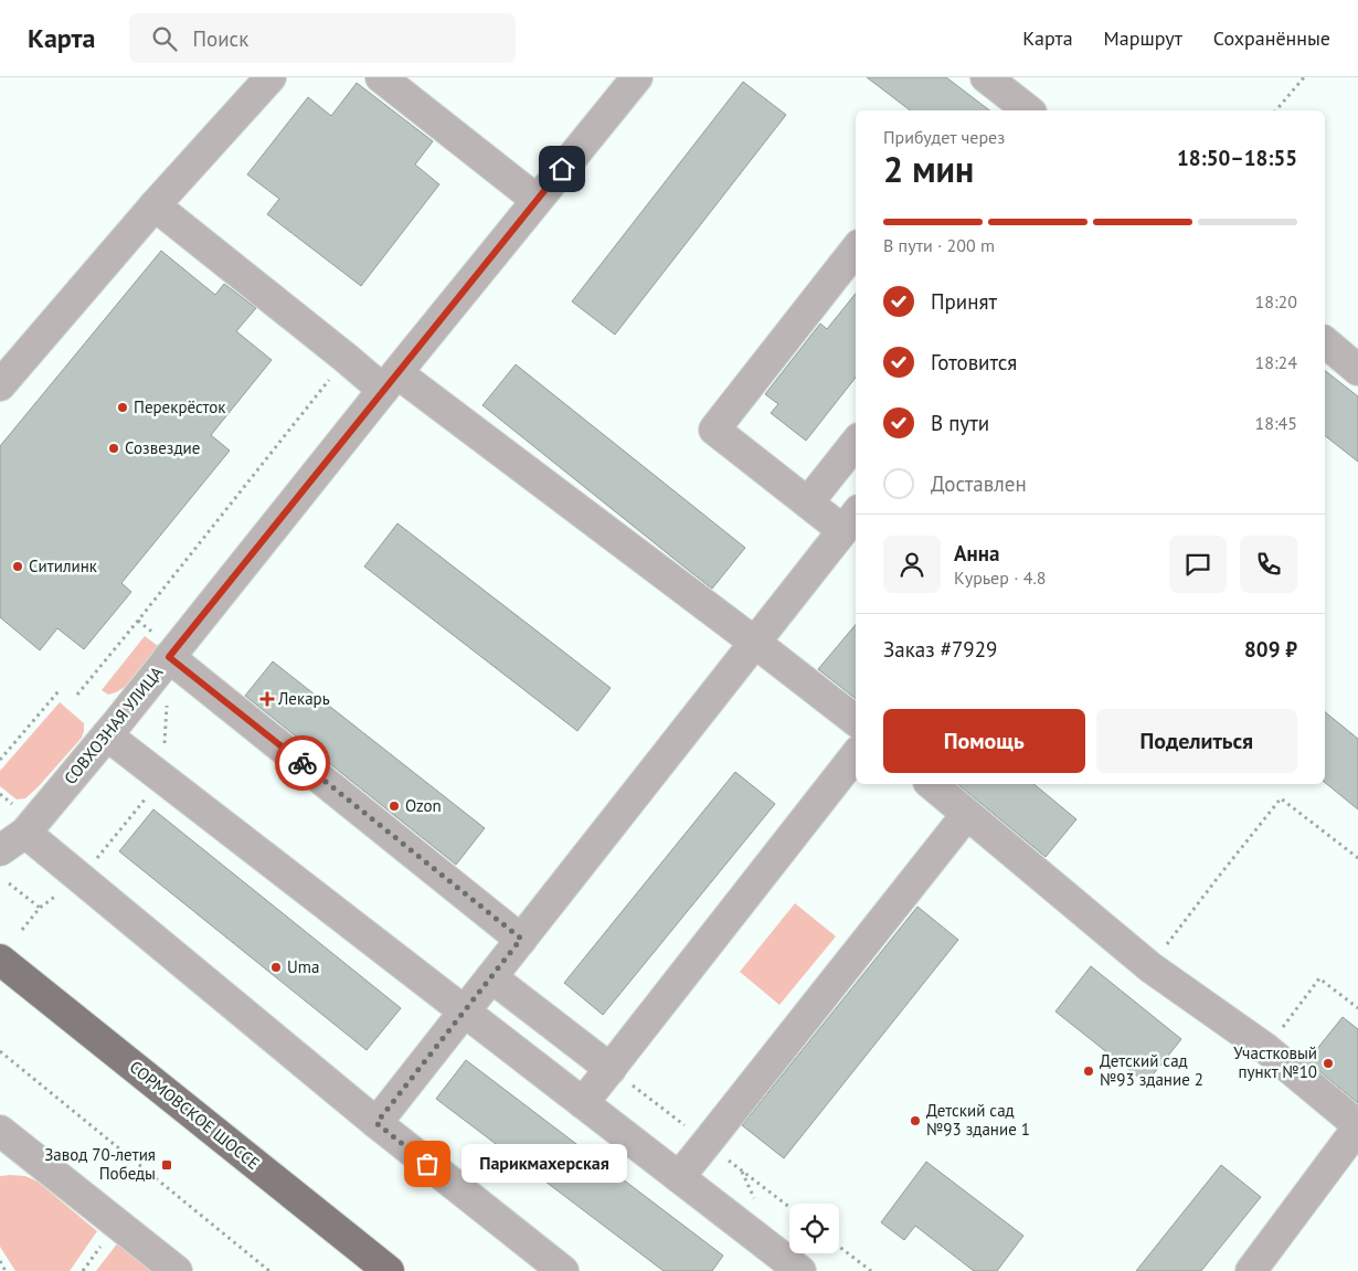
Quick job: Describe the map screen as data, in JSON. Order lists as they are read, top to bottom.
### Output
{
  "streets": {
    "main road": ["СОРМОВСКОЕ ШОССЕ"],
    "street": ["СОВХОЗНАЯ УЛИЦА"]
  },
  "places": {
    "other": [
      "Перекрёсток",
      "Созвездие",
      "Ситилинк",
      "Ozon",
      "Uma",
      "Участковый пункт №10",
      "Детский сад №93 здание 2",
      "Детский сад №93 здание 1",
      "Парикмахерская"
    ],
    "health": ["Лекарь"],
    "transit": ["Завод 70-летия Победы"]
  },
  "page": {
    "header": "Карта",
    "search": "Поиск",
    "nav": ["Карта", "Маршрут", "Сохранённые"],
    "heading": ["2 мин", "Прибудет через", "18:50–18:55"],
    "panel": [
      "Анна",
      "Курьер · 4.8",
      "Заказ #7929",
      "809 ₽"
    ],
    "bar": "В пути · 200 m",
    "list": [
      ["Принят", "18:20"],
      ["Готовится", "18:24"],
      ["В пути", "18:45"],
      "Доставлен"
    ],
    "buttons": ["Помощь", "Поделиться"],
    "bubble": "Парикмахерская"
  }
}
